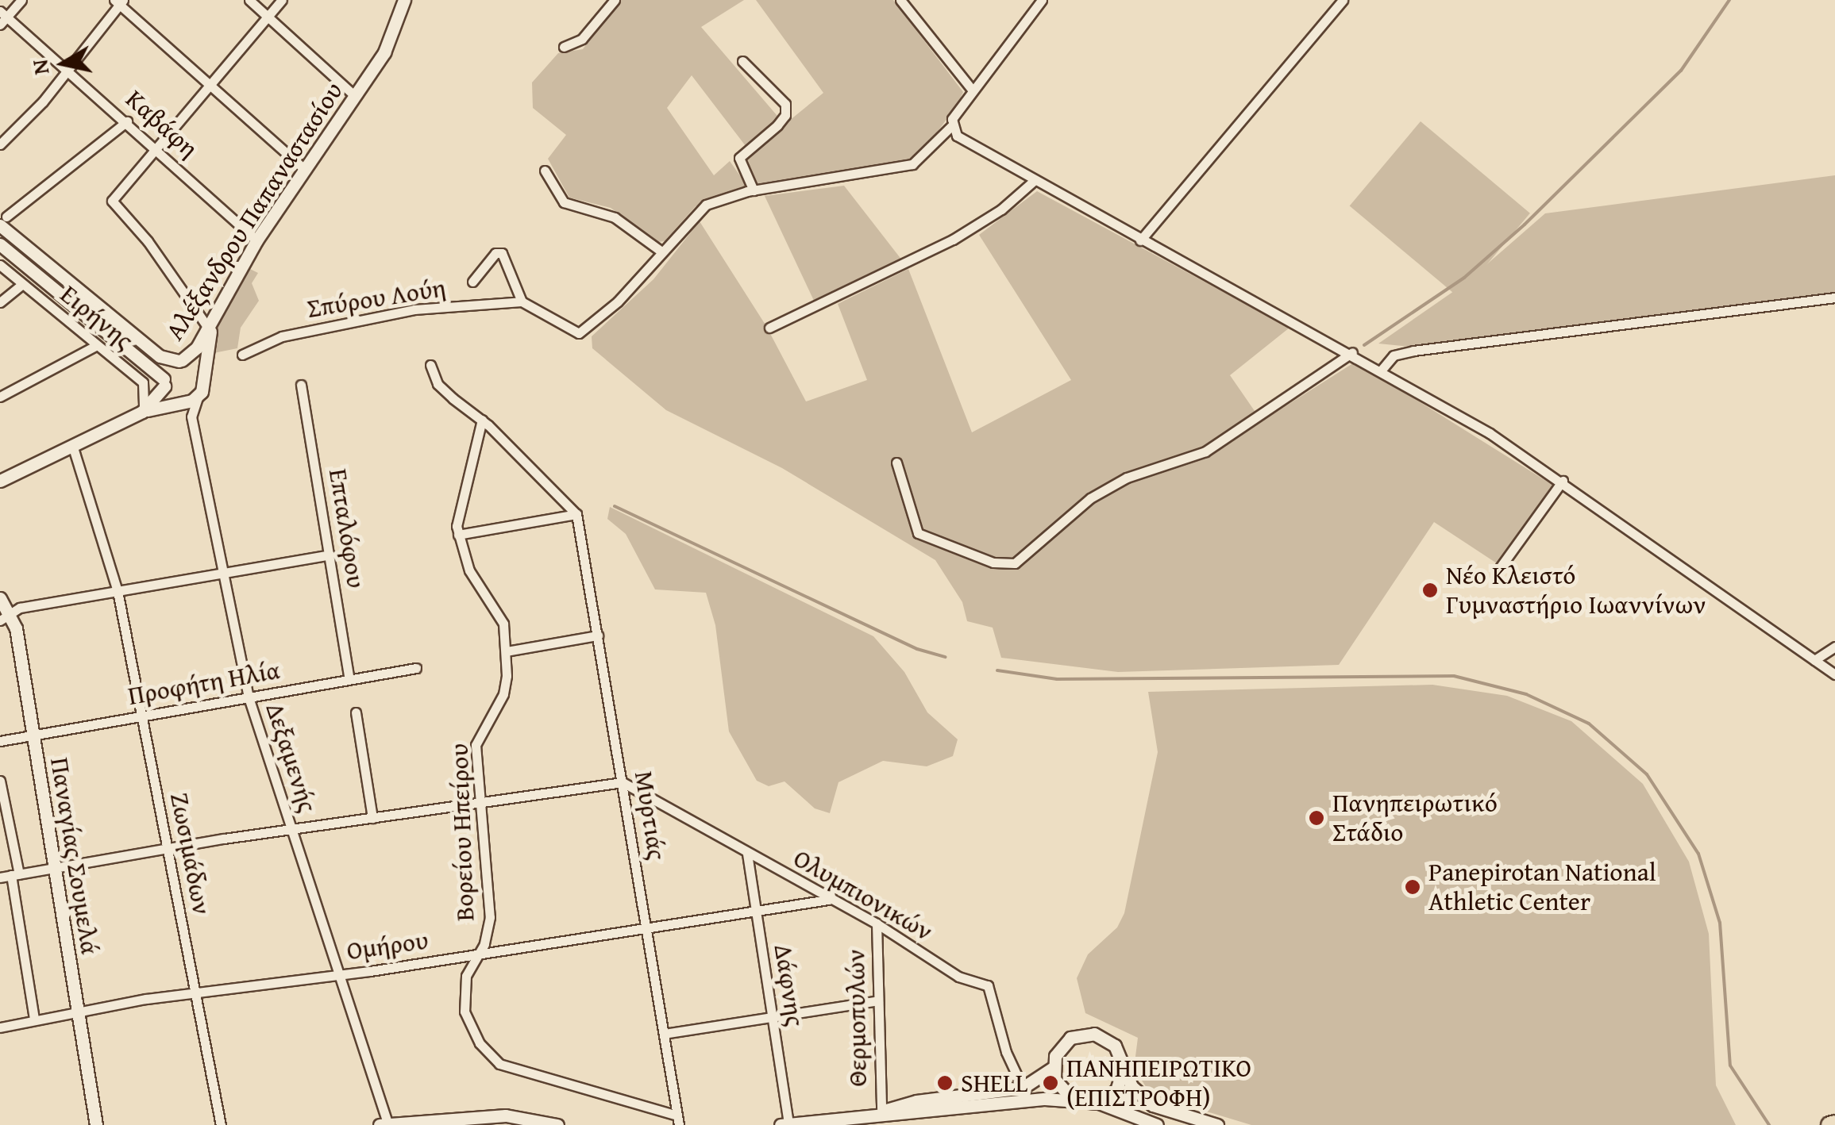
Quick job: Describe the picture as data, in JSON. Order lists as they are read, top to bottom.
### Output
{
  "streets": {
    "street": [
      "Καβάφη",
      "Αλέξανδρου Παπαναστασίου",
      "Σπύρου Λούη",
      "Ειρήνης",
      "Επταλόφου",
      "Προφήτη Ηλία",
      "Δεξαμενής",
      "Μυρτιάς",
      "Βορείου Ηπείρου",
      "Ζωσιμάδων",
      "Παναγίας Σουμελά",
      "Ολυμπιονικών",
      "Ομήρου",
      "Δάφνης",
      "Θερμοπυλών"
    ]
  },
  "crossings": [
    ["Καβάφη", "Αλέξανδρου Παπαναστασίου"],
    ["Αλέξανδρου Παπαναστασίου", "Δεξαμενής"],
    ["Επταλόφου", "Προφήτη Ηλία"],
    ["Προφήτη Ηλία", "Δεξαμενής"],
    ["Προφήτη Ηλία", "Ζωσιμάδων"],
    ["Προφήτη Ηλία", "Παναγίας Σουμελά"],
    ["Δεξαμενής", "Ομήρου"],
    ["Μυρτιάς", "Βορείου Ηπείρου"],
    ["Μυρτιάς", "Ολυμπιονικών"],
    ["Μυρτιάς", "Ομήρου"],
    ["Βορείου Ηπείρου", "Ομήρου"],
    ["Ζωσιμάδων", "Ομήρου"],
    ["Παναγίας Σουμελά", "Ομήρου"],
    ["Ολυμπιονικών", "Ομήρου"],
    ["Ολυμπιονικών", "Δάφνης"],
    ["Ολυμπιονικών", "Θερμοπυλών"],
    ["Ομήρου", "Δάφνης"]
  ],
  "places": [
    "Νέο Κλειστό Γυμναστήριο Ιωαννίνων",
    "Πανηπειρωτικό Στάδιο",
    "Panepirotan National Athletic Center",
    "SHELL",
    "ΠΑΝΗΠΕΙΡΩΤΙΚΟ (ΕΠΙΣΤΡΟΦΗ)"
  ],
  "north": "left"
}
